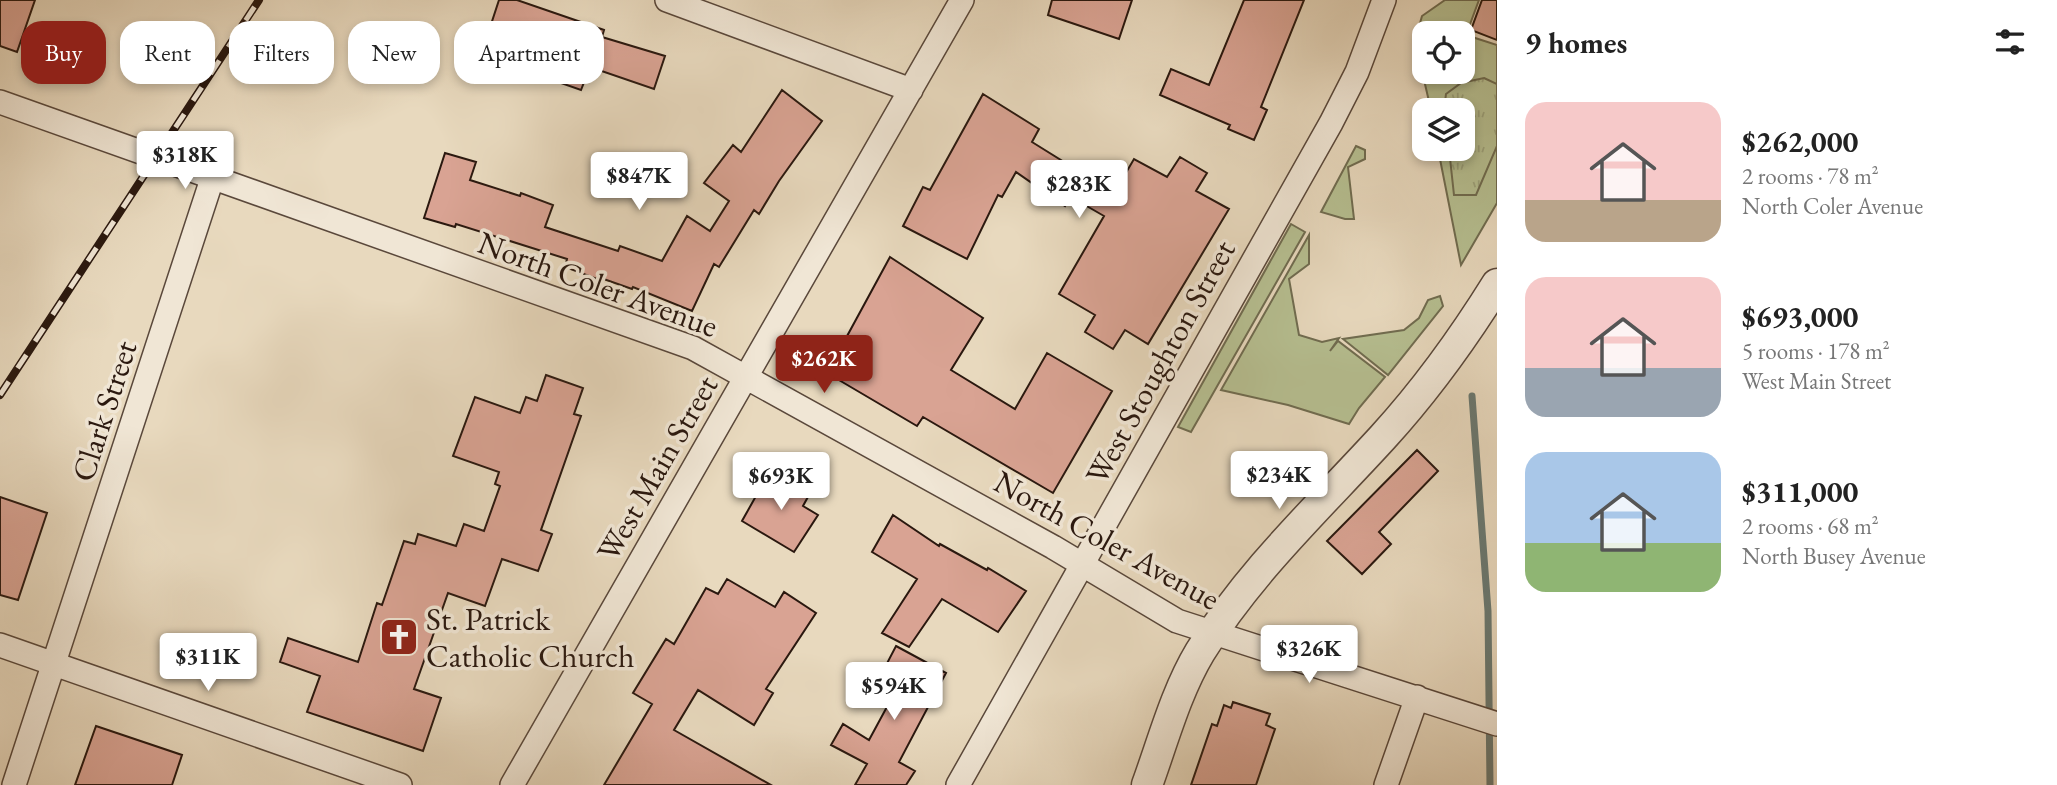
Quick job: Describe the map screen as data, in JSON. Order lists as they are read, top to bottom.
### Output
{
  "streets": {
    "street": [
      "North Coler Avenue",
      "West Stoughton Street",
      "Clark Street",
      "West Main Street"
    ]
  },
  "crossings": [
    ["North Coler Avenue", "West Stoughton Street"],
    ["North Coler Avenue", "Clark Street"],
    ["North Coler Avenue", "West Main Street"]
  ],
  "places": {
    "church": ["St. Patrick Catholic Church"]
  },
  "page": {
    "heading": "9 homes",
    "chip": [
      "Buy",
      "Rent",
      "Filters",
      "New",
      "Apartment"
    ],
    "list": [
      {
        "name": "$262,000",
        "note": "2 rooms · 78 m² · North Coler Avenue"
      },
      {
        "name": "$693,000",
        "note": "5 rooms · 178 m² · West Main Street"
      },
      {
        "name": "$311,000",
        "note": "2 rooms · 68 m² · North Busey Avenue"
      }
    ],
    "price": [
      "$318K",
      "$847K",
      "$283K",
      "$262K",
      "$234K",
      "$693K",
      "$326K",
      "$311K",
      "$594K"
    ]
  }
}
